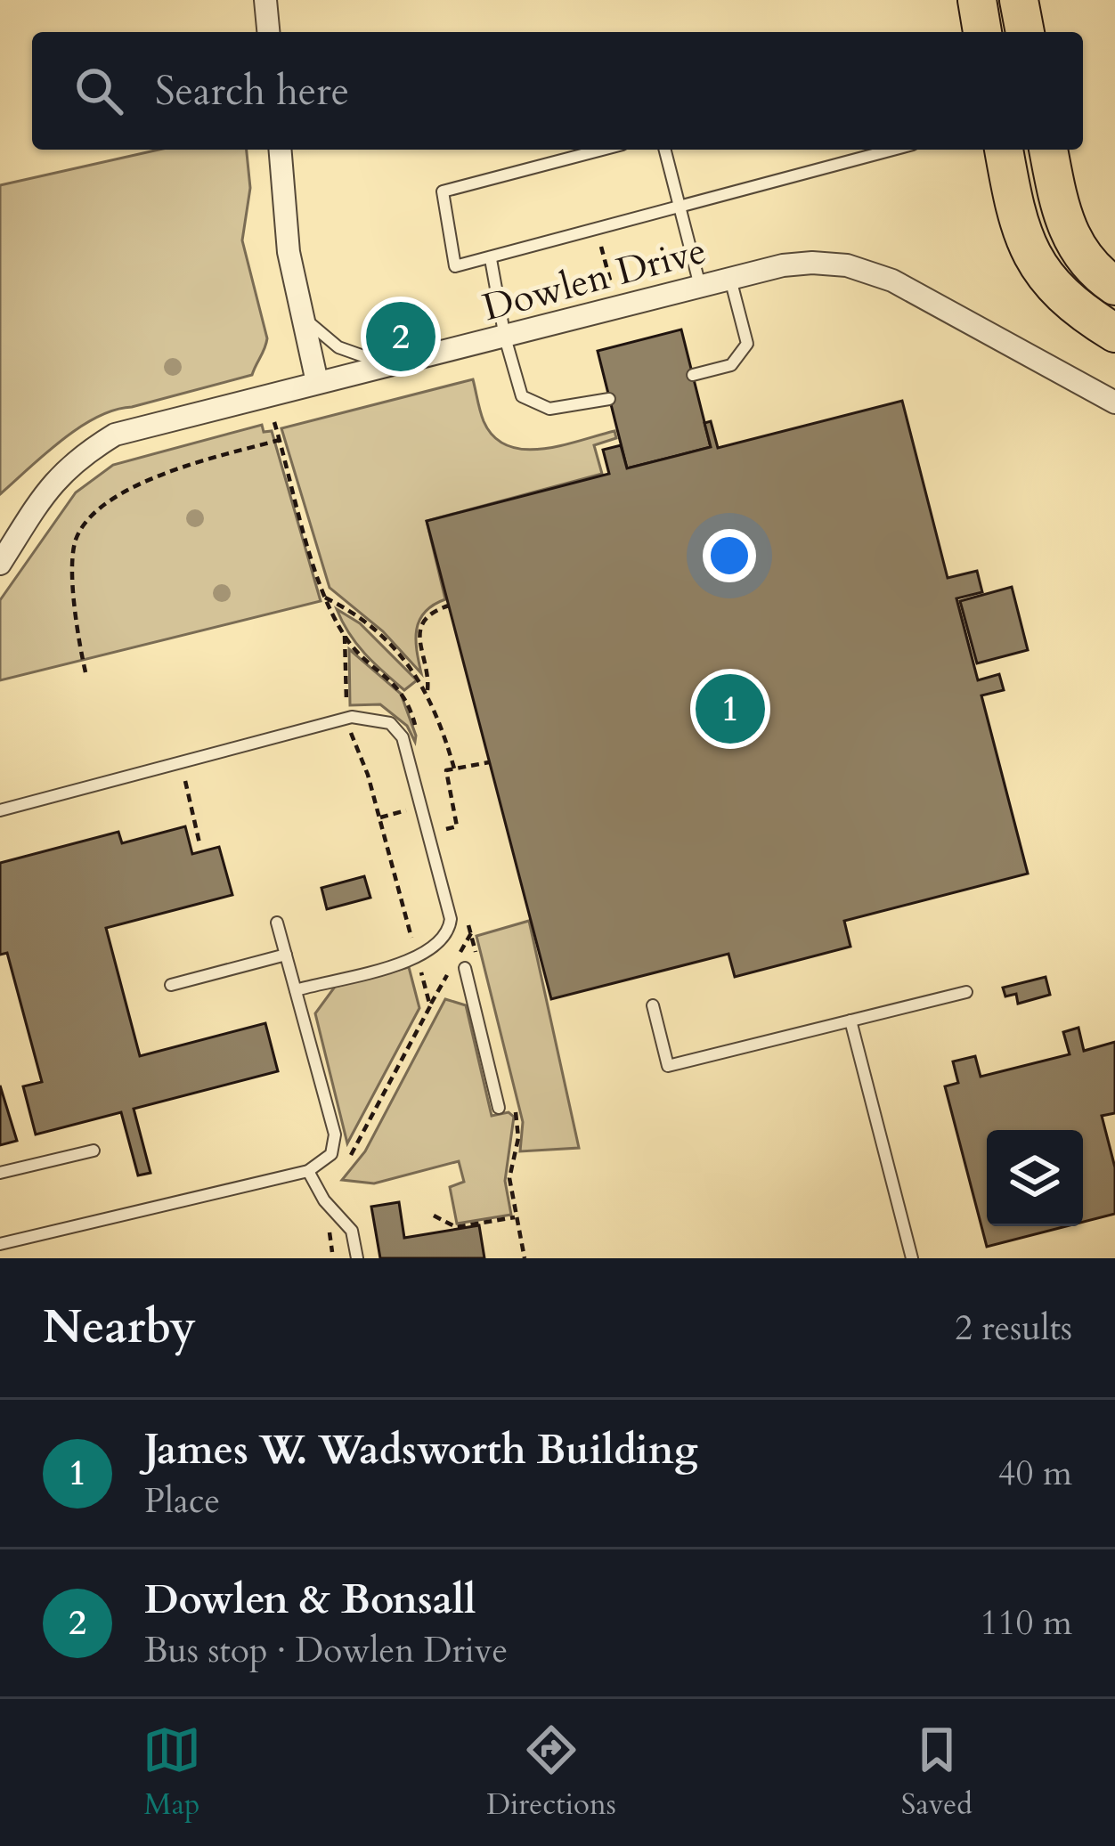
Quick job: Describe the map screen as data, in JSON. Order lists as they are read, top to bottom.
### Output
{
  "streets": {
    "street": ["Dowlen Drive"]
  },
  "page": {
    "search": "Search here",
    "pins": ["2", "1"],
    "heading": ["Nearby", "2 results"],
    "list": [
      {
        "mark": "1",
        "name": "James W. Wadsworth Building",
        "note": "Place",
        "value": "40 m"
      },
      {
        "mark": "2",
        "name": "Dowlen & Bonsall",
        "note": "Bus stop · Dowlen Drive",
        "value": "110 m"
      }
    ],
    "nav": ["Map", "Directions", "Saved"]
  }
}
